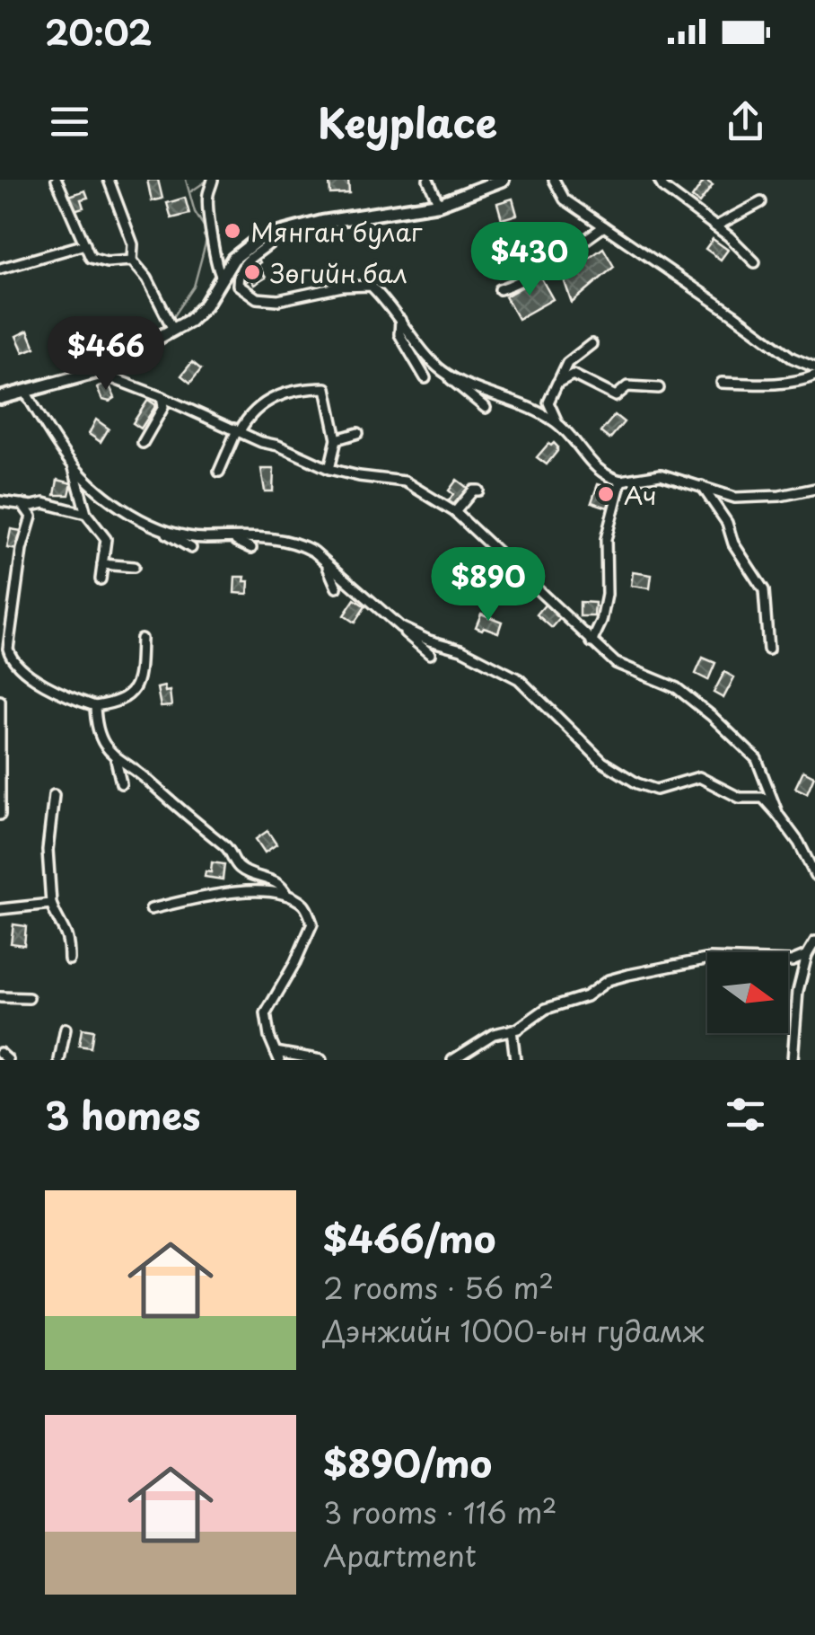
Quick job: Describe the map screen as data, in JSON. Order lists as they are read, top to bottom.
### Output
{
  "places": ["Мянган булаг", "Зөгийн бал", "Ач"],
  "north": "right",
  "page": {
    "status": "20:02",
    "header": "Keyplace",
    "price": ["$430", "$466", "$890"],
    "heading": "3 homes",
    "list": [
      {
        "name": "$466/mo",
        "note": "2 rooms · 56 m² · Дэнжийн 1000-ын гудамж"
      },
      {
        "name": "$890/mo",
        "note": "3 rooms · 116 m² · Apartment"
      }
    ]
  }
}
